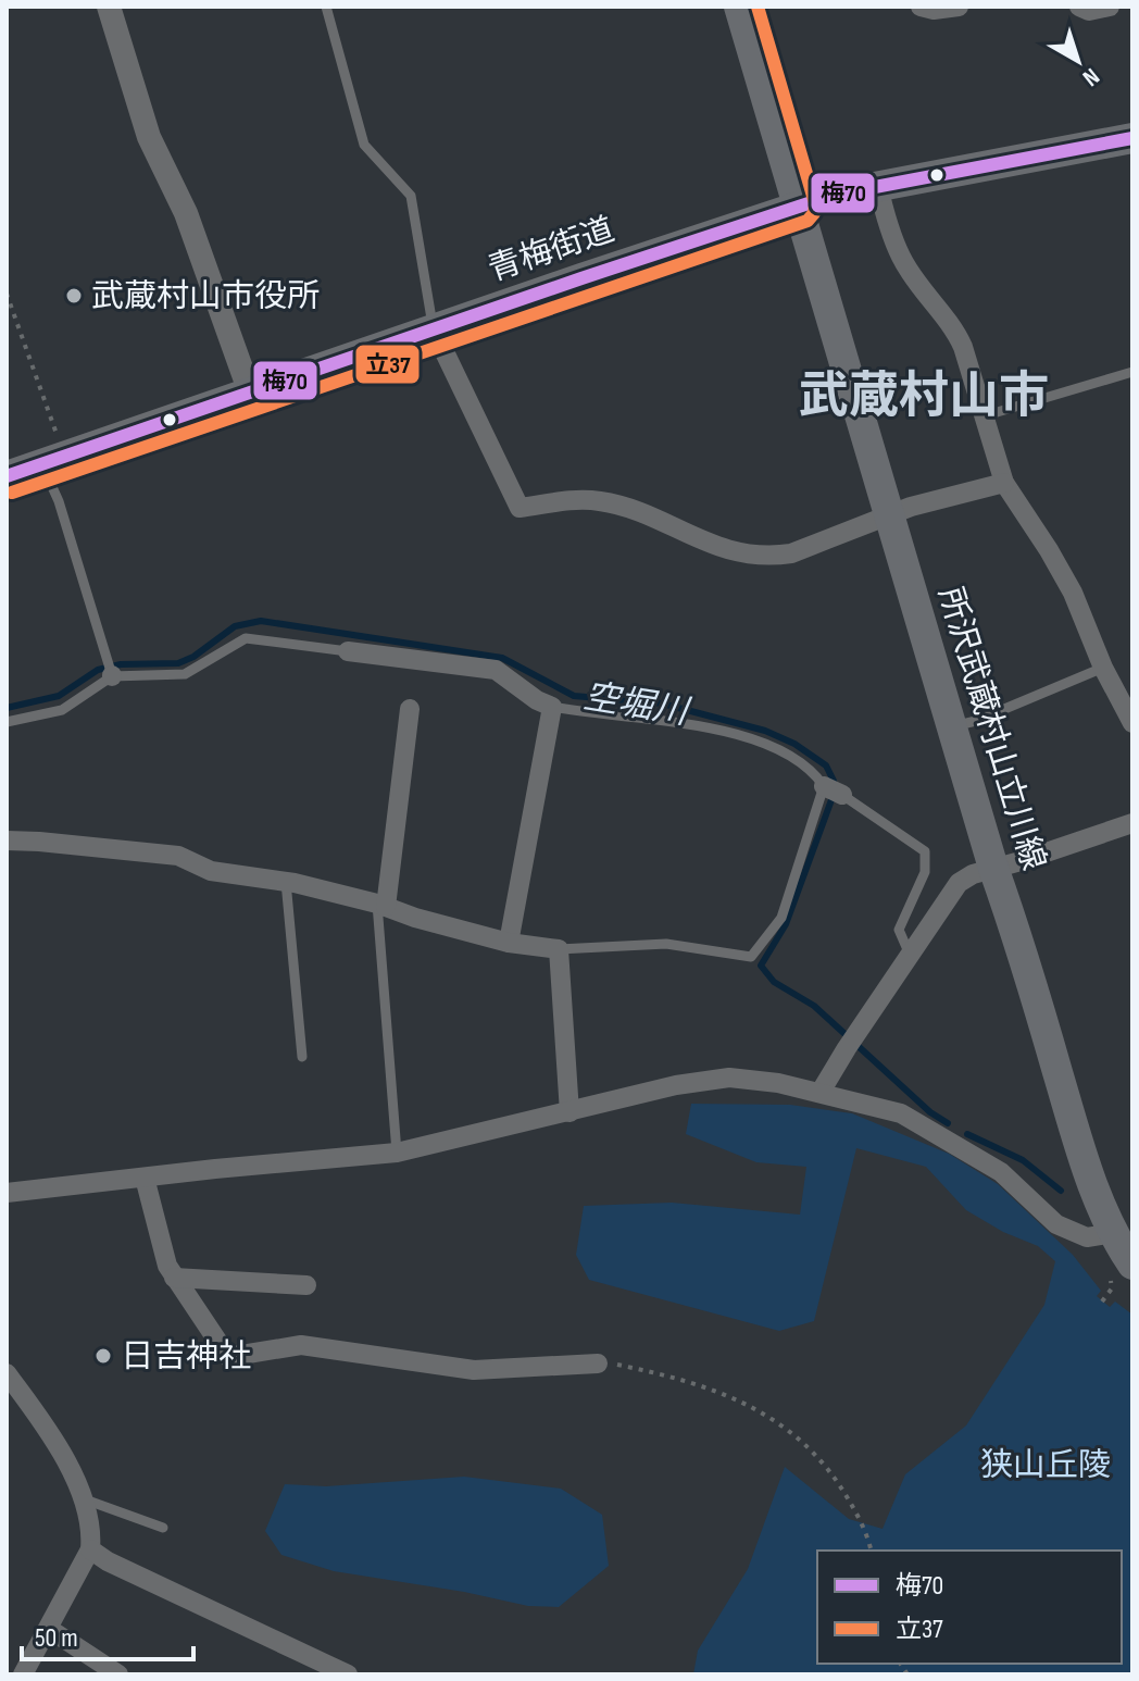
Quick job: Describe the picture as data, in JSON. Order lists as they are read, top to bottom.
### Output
{
  "streets": {
    "main road": ["青梅街道", "所沢武蔵村山立川線"]
  },
  "crossings": [
    ["青梅街道", "所沢武蔵村山立川線"]
  ],
  "districts": ["武蔵村山市"],
  "water": ["空堀川"],
  "parks": ["狭山丘陵"],
  "places": ["武蔵村山市役所", "日吉神社"],
  "lines": ["transit line 立37", "transit line 梅70"],
  "legend": ["梅70", "立37"],
  "scale_bar": "50 m",
  "north": "bottom right"
}
